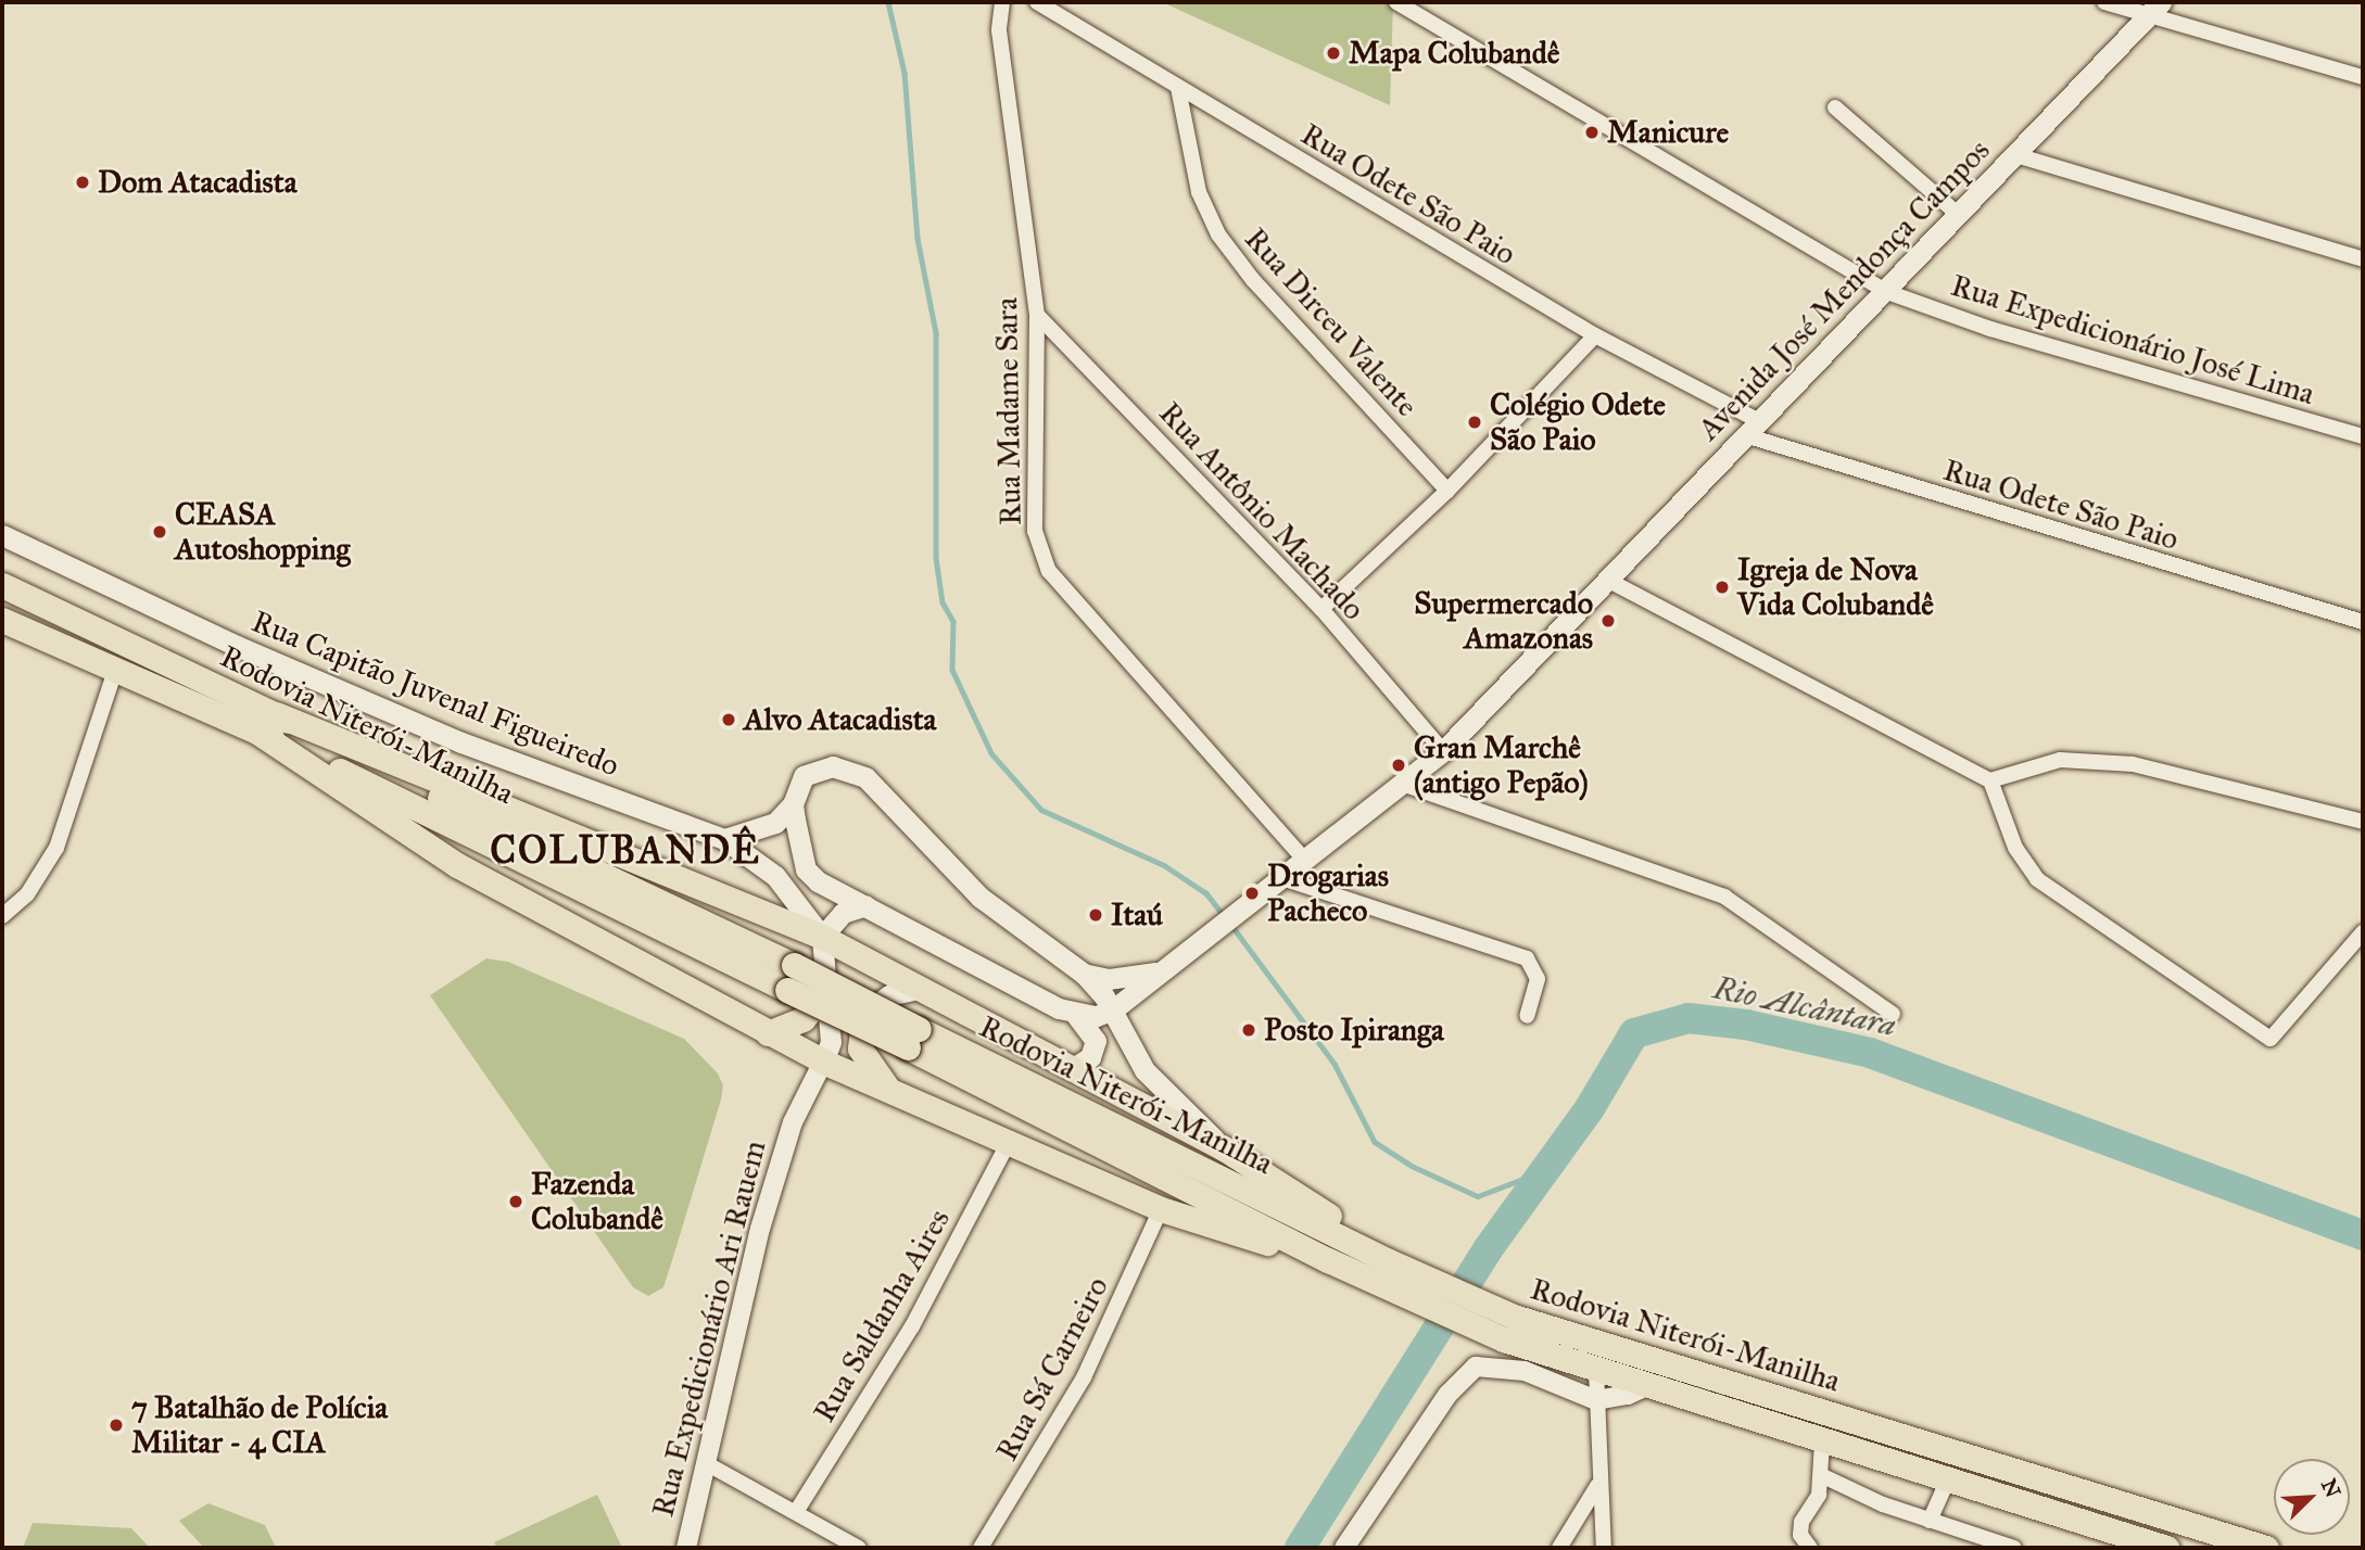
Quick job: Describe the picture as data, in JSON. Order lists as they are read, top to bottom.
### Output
{
  "streets": {
    "highway": ["Rodovia Niterói-Manilha"],
    "main road": ["Avenida José Mendonça Campos", "Rua Capitão Juvenal Figueiredo", "Rua Expedicionário Ari Rauem"],
    "street": [
      "Rua Odete São Paio",
      "Rua Dirceu Valente",
      "Rua Expedicionário José Lima",
      "Rua Madame Sara",
      "Rua Antônio Machado",
      "Rua Saldanha Aires",
      "Rua Sá Carneiro"
    ]
  },
  "crossings": [
    ["Rua Odete São Paio", "Avenida José Mendonça Campos"],
    ["Rua Odete São Paio", "Rua Dirceu Valente"],
    ["Avenida José Mendonça Campos", "Rua Expedicionário José Lima"],
    ["Avenida José Mendonça Campos", "Rua Madame Sara"],
    ["Avenida José Mendonça Campos", "Rua Antônio Machado"],
    ["Rua Madame Sara", "Rua Antônio Machado"],
    ["Rua Capitão Juvenal Figueiredo", "Rua Expedicionário Ari Rauem"]
  ],
  "districts": ["COLUBANDÊ"],
  "water": ["Rio Alcântara"],
  "places": [
    "Mapa Colubandê",
    "Manicure",
    "Dom Atacadista",
    "Colégio Odete São Paio",
    "CEASA Autoshopping",
    "Igreja de Nova Vida Colubandê",
    "Supermercado Amazonas",
    "Alvo Atacadista",
    "Gran Marchê (antigo Pepão)",
    "Drogarias Pacheco",
    "Itaú",
    "Posto Ipiranga",
    "Fazenda Colubandê",
    "7 Batalhão de Polícia Militar - 4 CIA"
  ],
  "north": "top right"
}
